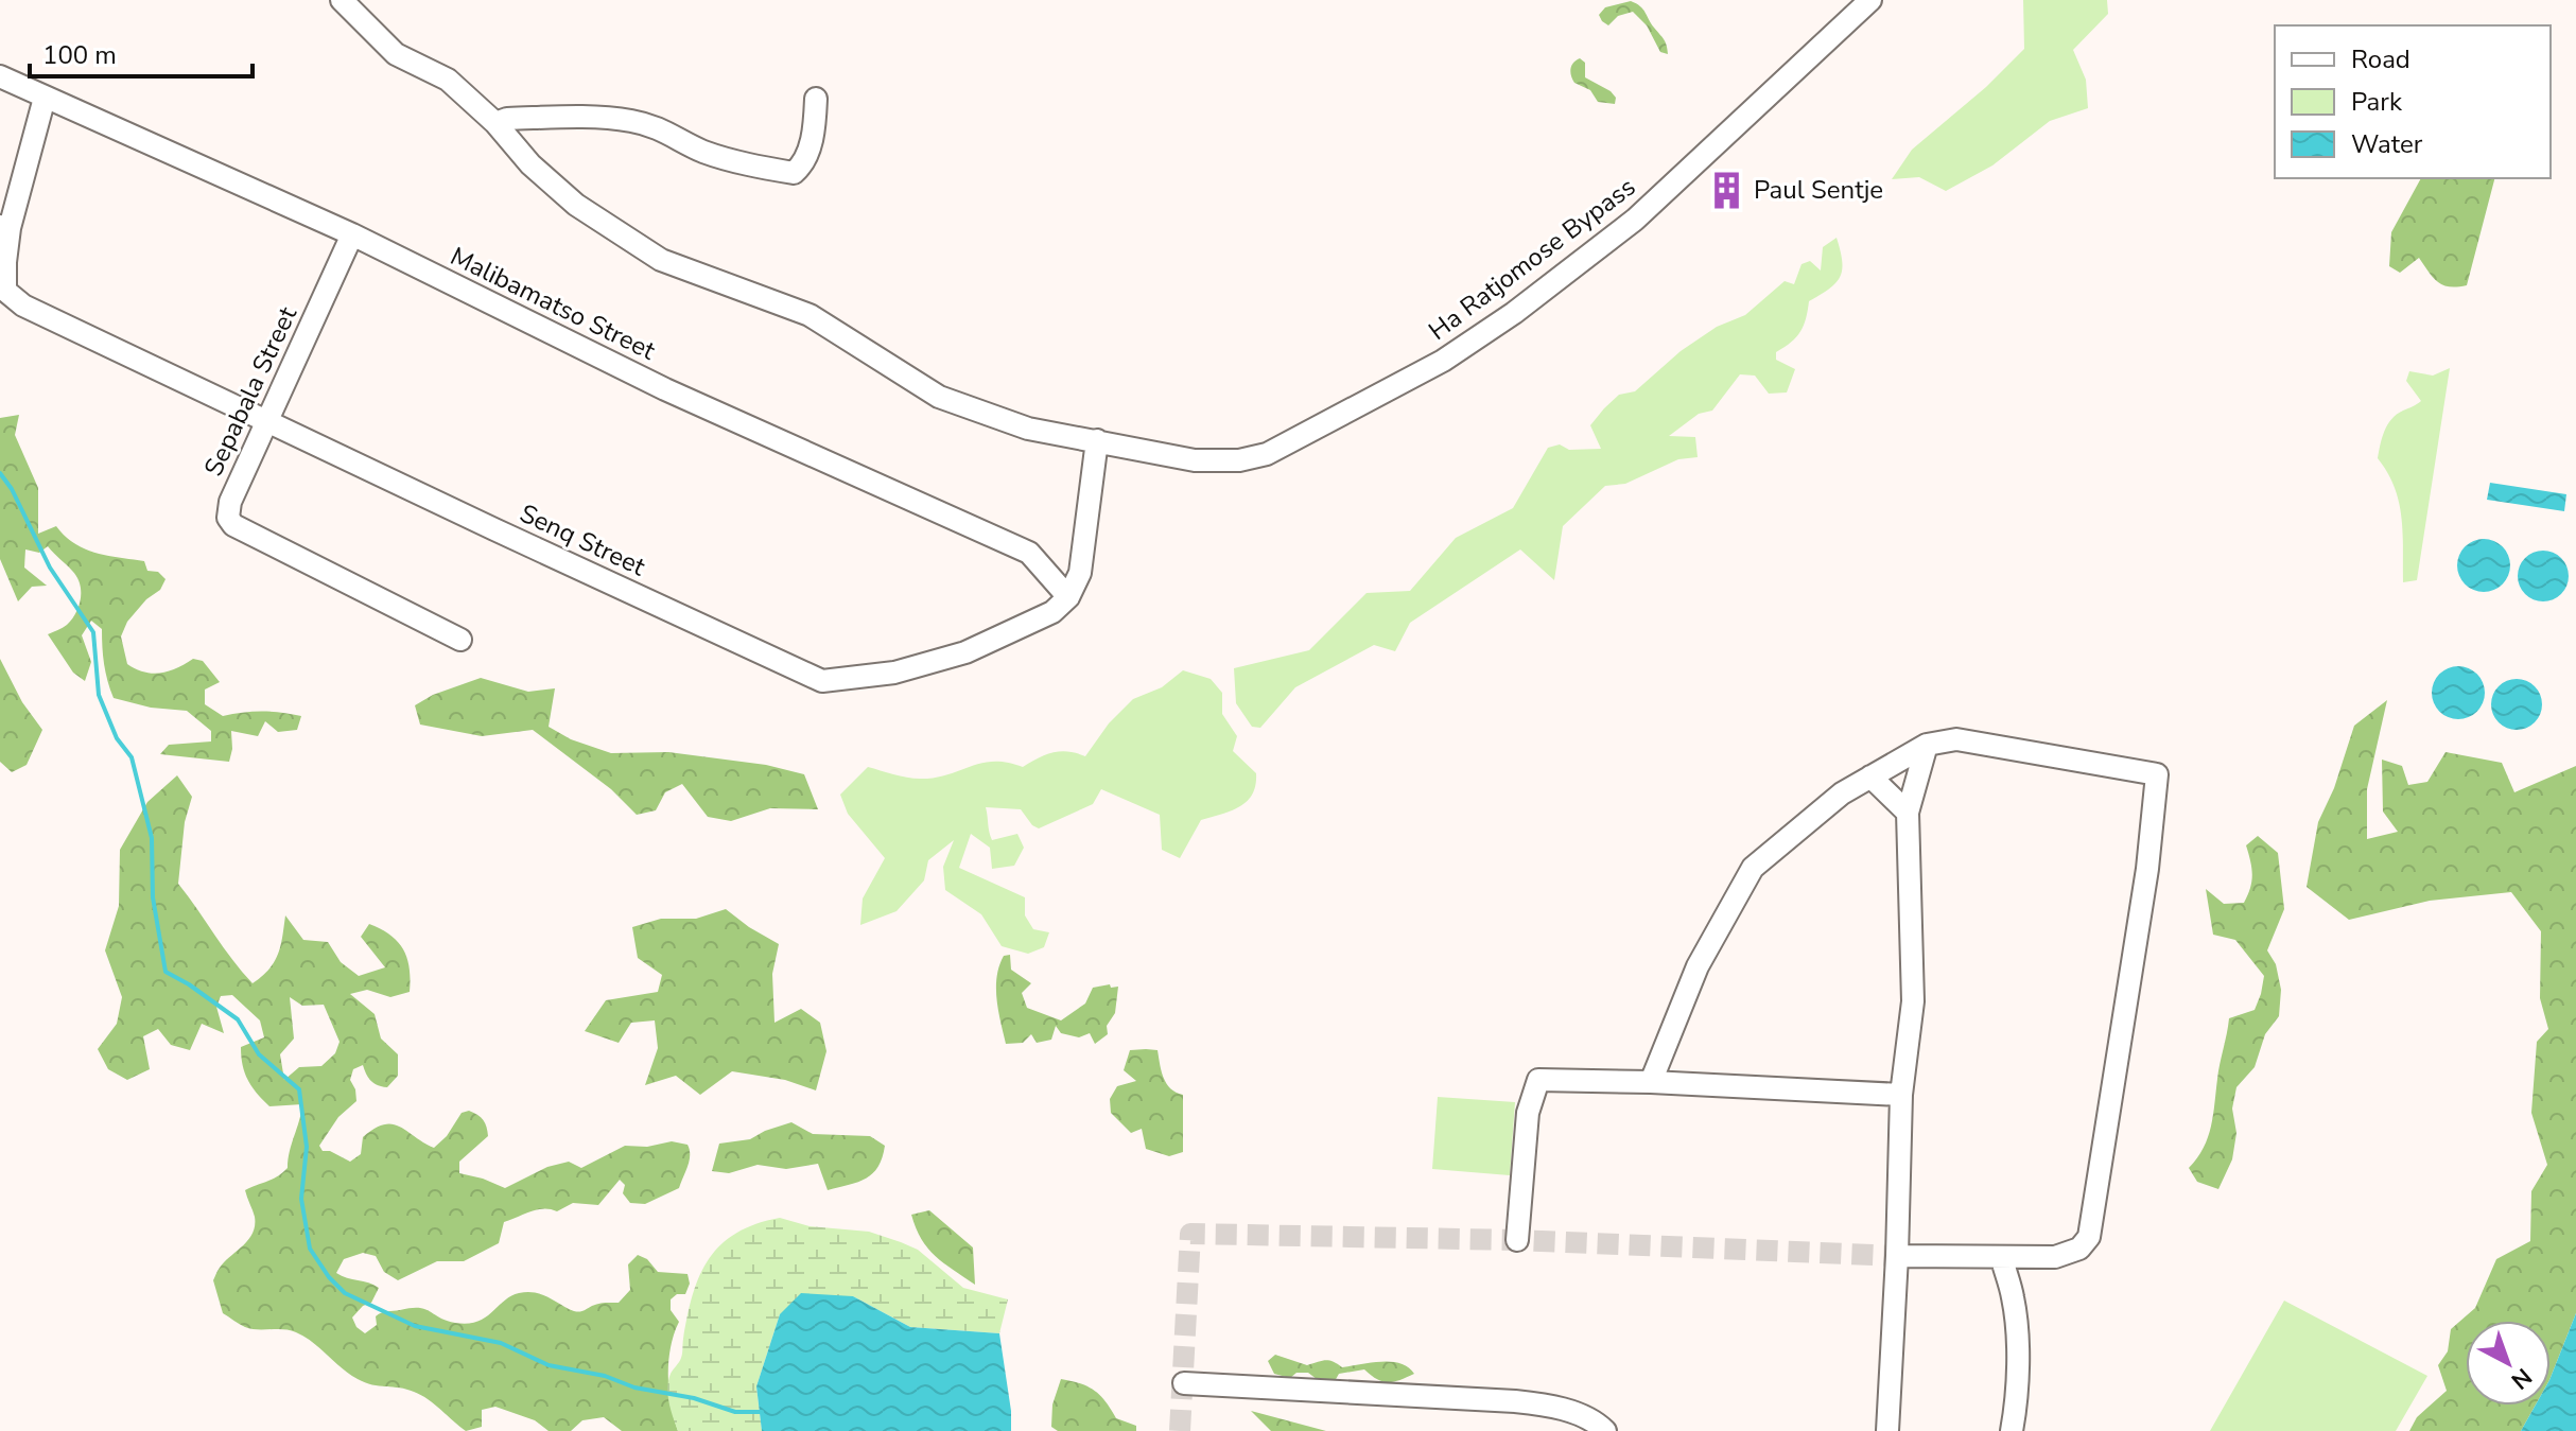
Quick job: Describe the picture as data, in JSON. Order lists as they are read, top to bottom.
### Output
{
  "streets": {
    "street": [
      "Ha Ratjomose Bypass",
      "Malibamatso Street",
      "Sepabala Street",
      "Senq Street"
    ]
  },
  "crossings": [
    ["Malibamatso Street", "Sepabala Street"],
    ["Malibamatso Street", "Senq Street"],
    ["Sepabala Street", "Senq Street"]
  ],
  "places": {
    "building": ["Paul Sentje"]
  },
  "legend": ["Road", "Park", "Water"],
  "scale_bar": "100 m",
  "north": "bottom right"
}
